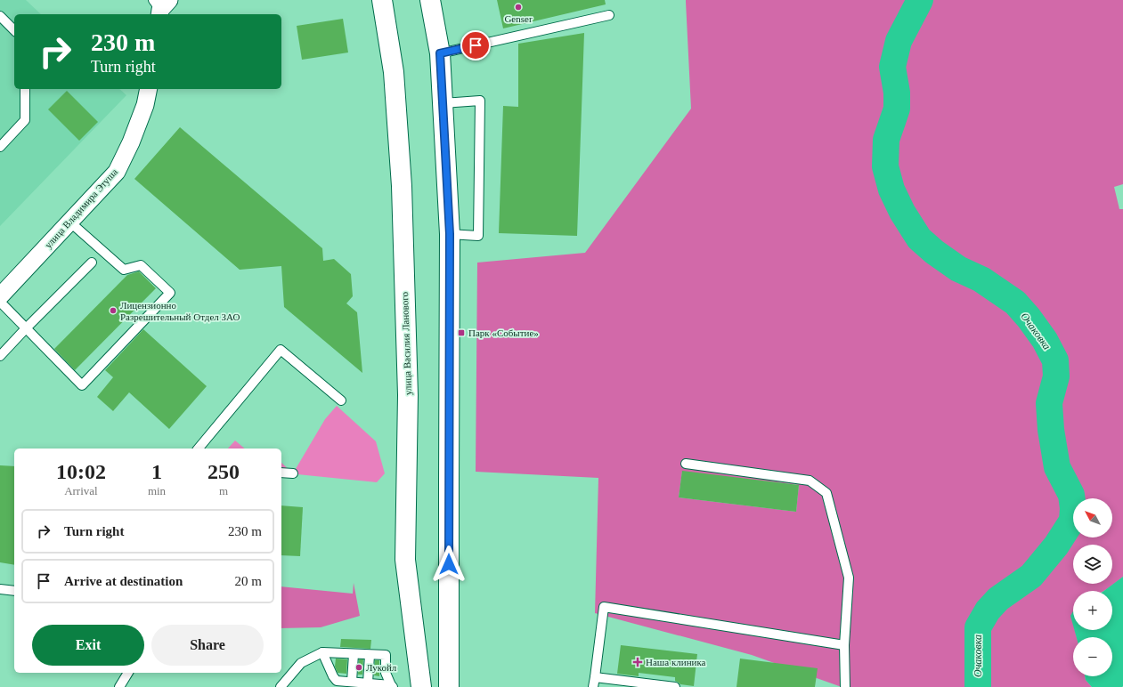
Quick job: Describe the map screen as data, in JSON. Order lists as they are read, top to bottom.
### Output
{
  "streets": {
    "street": ["улица Владимира Этуша", "улица Василия Ланового"]
  },
  "water": ["Очаковка"],
  "places": {
    "other": ["Genser", "Лицензионно Разрешительный Отдел ЗАО", "Лукойл"],
    "transit": ["Парк «Событие»"],
    "health": ["Наша клиника"]
  },
  "north": "top left",
  "page": {
    "turn": ["230 m", "Turn right"],
    "eta": [
      "10:02",
      "Arrival",
      "1",
      "min",
      "250",
      "m"
    ],
    "map_buttons": ["+", "−"],
    "list": [
      {
        "name": "Turn right",
        "value": "230 m"
      },
      {
        "name": "Arrive at destination",
        "value": "20 m"
      }
    ],
    "buttons": ["Exit", "Share"]
  }
}
